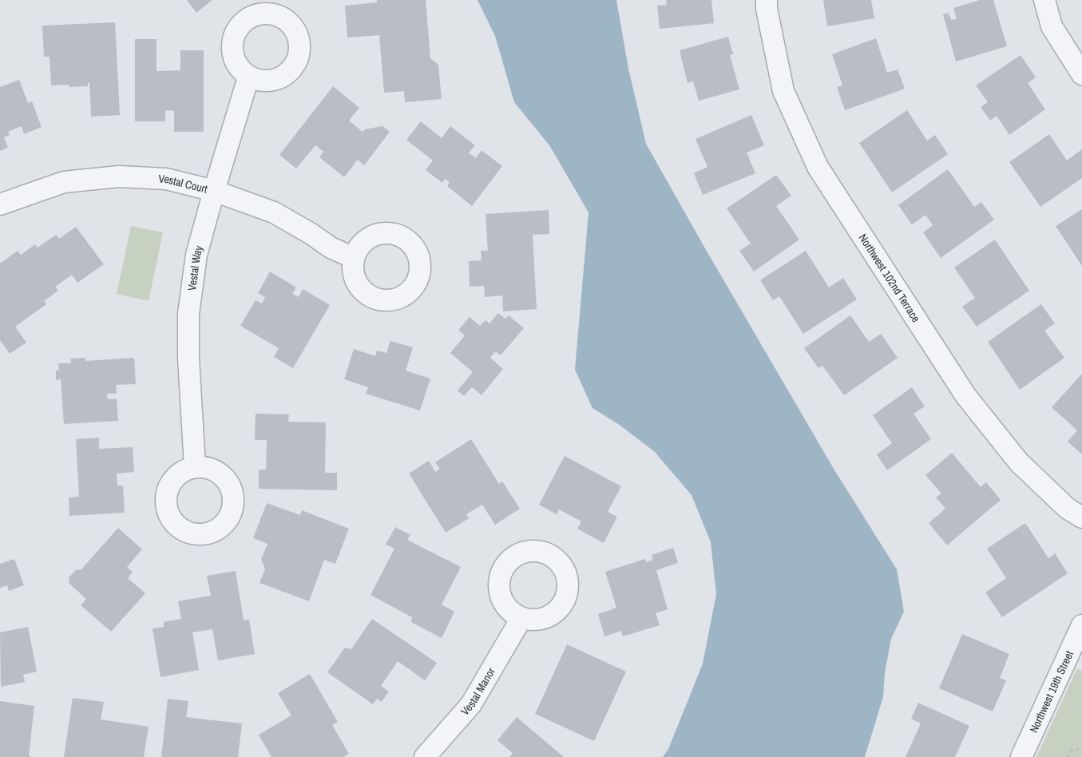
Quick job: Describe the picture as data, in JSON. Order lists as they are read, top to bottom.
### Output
{
  "streets": {
    "street": [
      "Vestal Court",
      "Vestal Way",
      "Northwest 102nd Terrace",
      "Vestal Manor",
      "Northwest 19th Street"
    ]
  },
  "crossings": [
    ["Vestal Court", "Vestal Way"]
  ]
}
